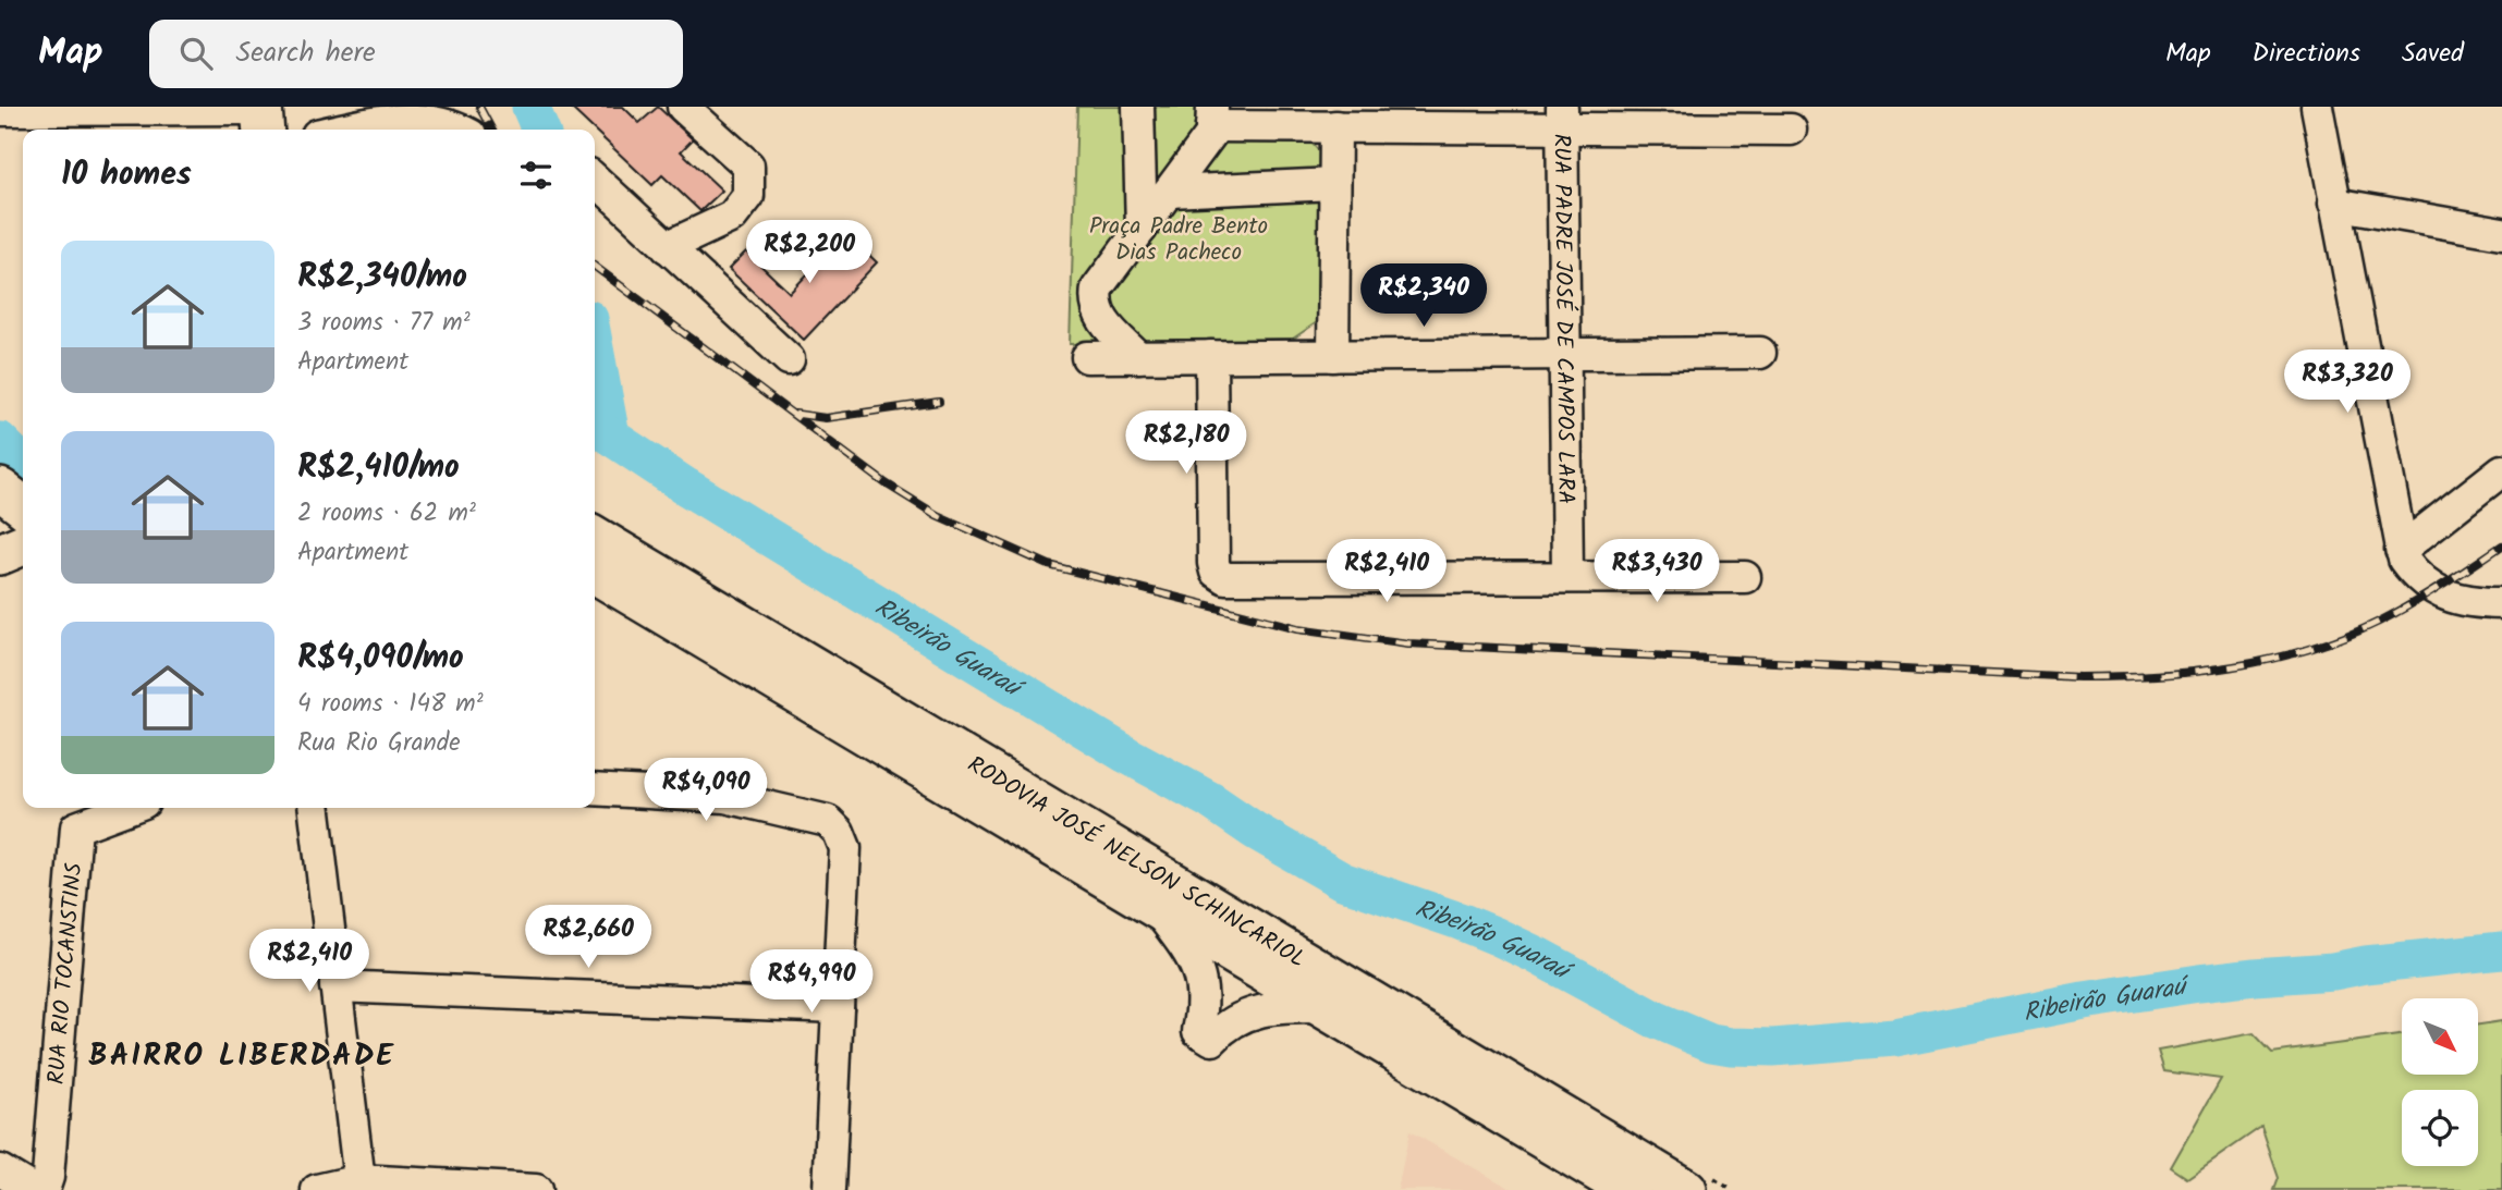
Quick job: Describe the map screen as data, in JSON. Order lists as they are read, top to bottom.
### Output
{
  "streets": {
    "main road": ["RODOVIA JOSÉ NELSON SCHINCARIOL"],
    "street": ["RUA PADRE JOSÉ DE CAMPOS LARA", "RUA RIO TOCANSTINS"]
  },
  "districts": ["BAIRRO LIBERDADE"],
  "water": ["Ribeirão Guaraú"],
  "parks": ["Praça Padre Bento Dias Pacheco"],
  "north": "bottom right",
  "page": {
    "header": "Map",
    "search": "Search here",
    "nav": ["Map", "Directions", "Saved"],
    "heading": "10 homes",
    "price": [
      "R$2,200",
      "R$2,340",
      "R$3,320",
      "R$2,180",
      "R$2,410",
      "R$3,430",
      "R$4,090",
      "R$2,660",
      "R$2,410",
      "R$4,990"
    ],
    "list": [
      {
        "name": "R$2,340/mo",
        "note": "3 rooms · 77 m² · Apartment"
      },
      {
        "name": "R$2,410/mo",
        "note": "2 rooms · 62 m² · Apartment"
      },
      {
        "name": "R$4,090/mo",
        "note": "4 rooms · 148 m² · Rua Rio Grande"
      }
    ]
  }
}
